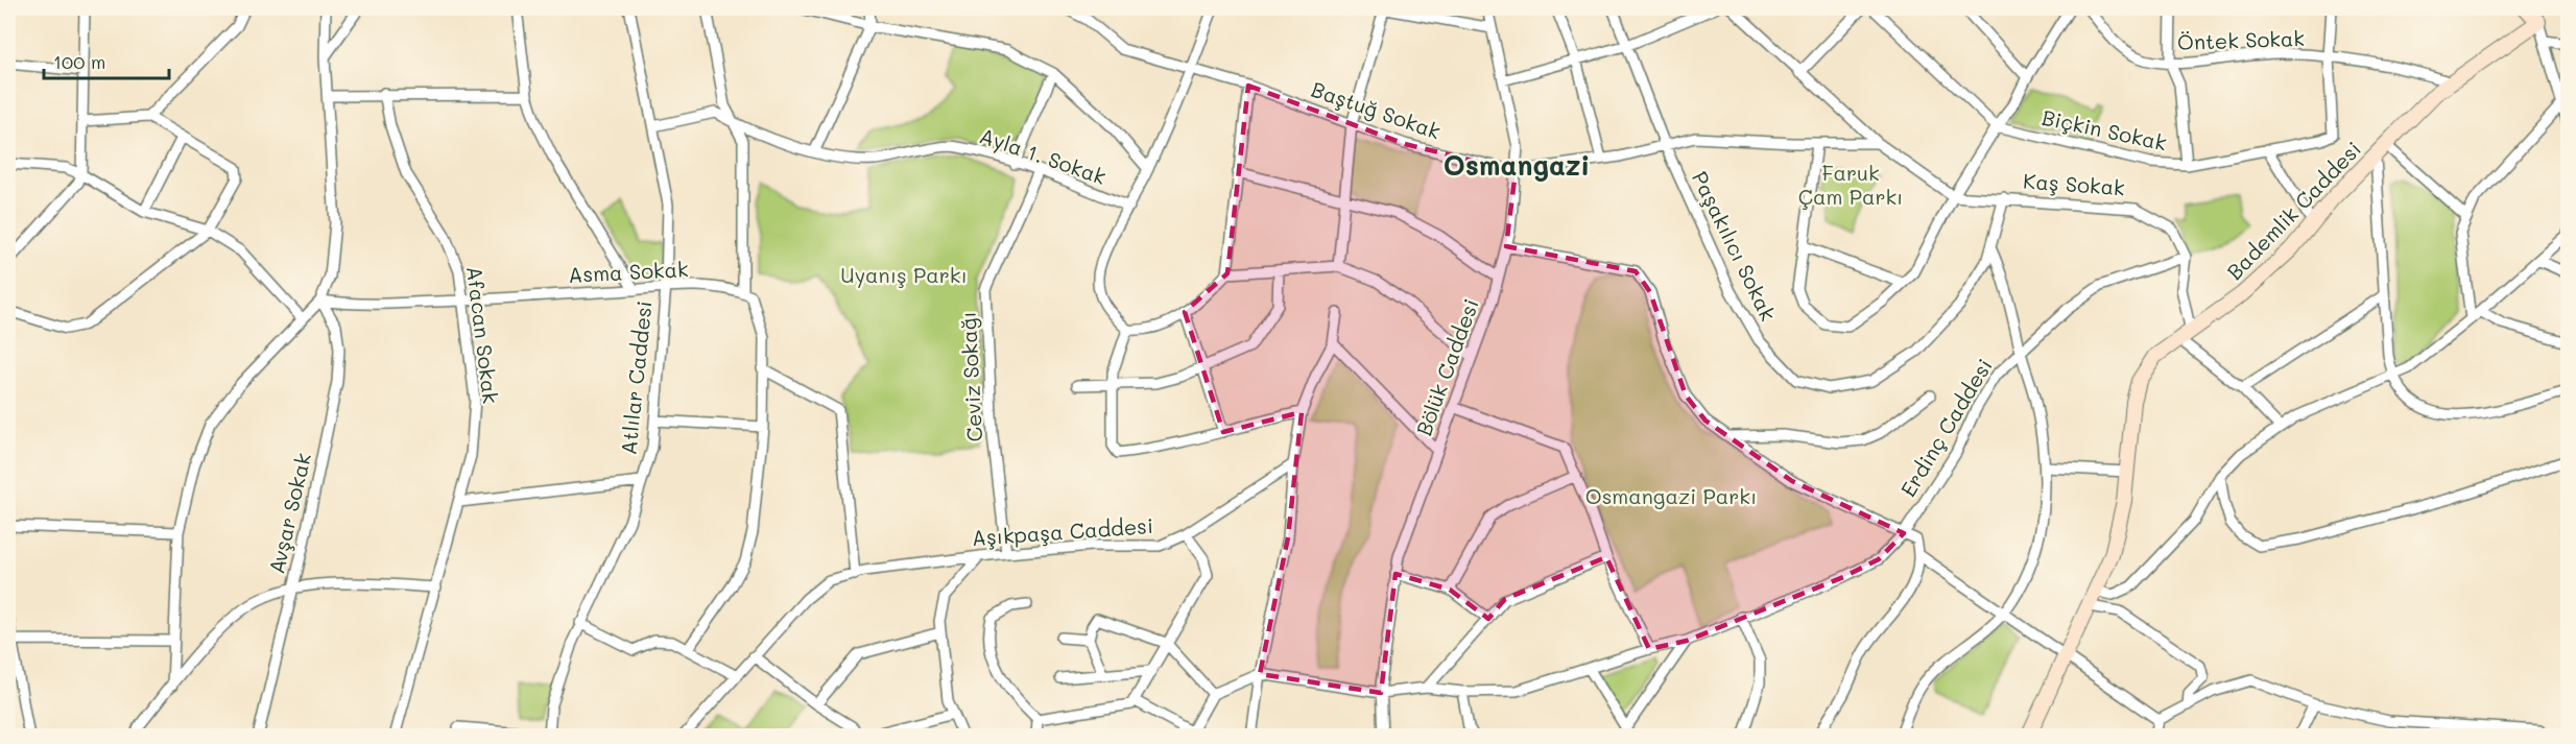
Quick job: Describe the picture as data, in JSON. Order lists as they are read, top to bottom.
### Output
{
  "streets": {
    "street": [
      "Öntek Sokak",
      "Baştuğ Sokak",
      "Biçkin Sokak",
      "Ayla 1. Sokak",
      "Kaş Sokak",
      "Bademlik Caddesi",
      "Paşakılıcı Sokak",
      "Asma Sokak",
      "Afacan Sokak",
      "Bölük Caddesi",
      "Ceviz Sokağı",
      "Atlılar Caddesi",
      "Erdinç Caddesi",
      "Avşar Sokak",
      "Aşıkpaşa Caddesi"
    ]
  },
  "crossings": [
    ["Öntek Sokak", "Biçkin Sokak"],
    ["Öntek Sokak", "Bademlik Caddesi"],
    ["Baştuğ Sokak", "Paşakılıcı Sokak"],
    ["Baştuğ Sokak", "Bölük Caddesi"],
    ["Ayla 1. Sokak", "Ceviz Sokağı"],
    ["Ayla 1. Sokak", "Atlılar Caddesi"],
    ["Kaş Sokak", "Paşakılıcı Sokak"],
    ["Kaş Sokak", "Erdinç Caddesi"],
    ["Asma Sokak", "Afacan Sokak"],
    ["Asma Sokak", "Atlılar Caddesi"],
    ["Asma Sokak", "Avşar Sokak"],
    ["Bölük Caddesi", "Erdinç Caddesi"],
    ["Ceviz Sokağı", "Aşıkpaşa Caddesi"]
  ],
  "districts": ["Osmangazi"],
  "parks": ["Faruk Çam Parkı", "Uyanış Parkı", "Osmangazi Parkı"],
  "scale_bar": "100 m"
}
